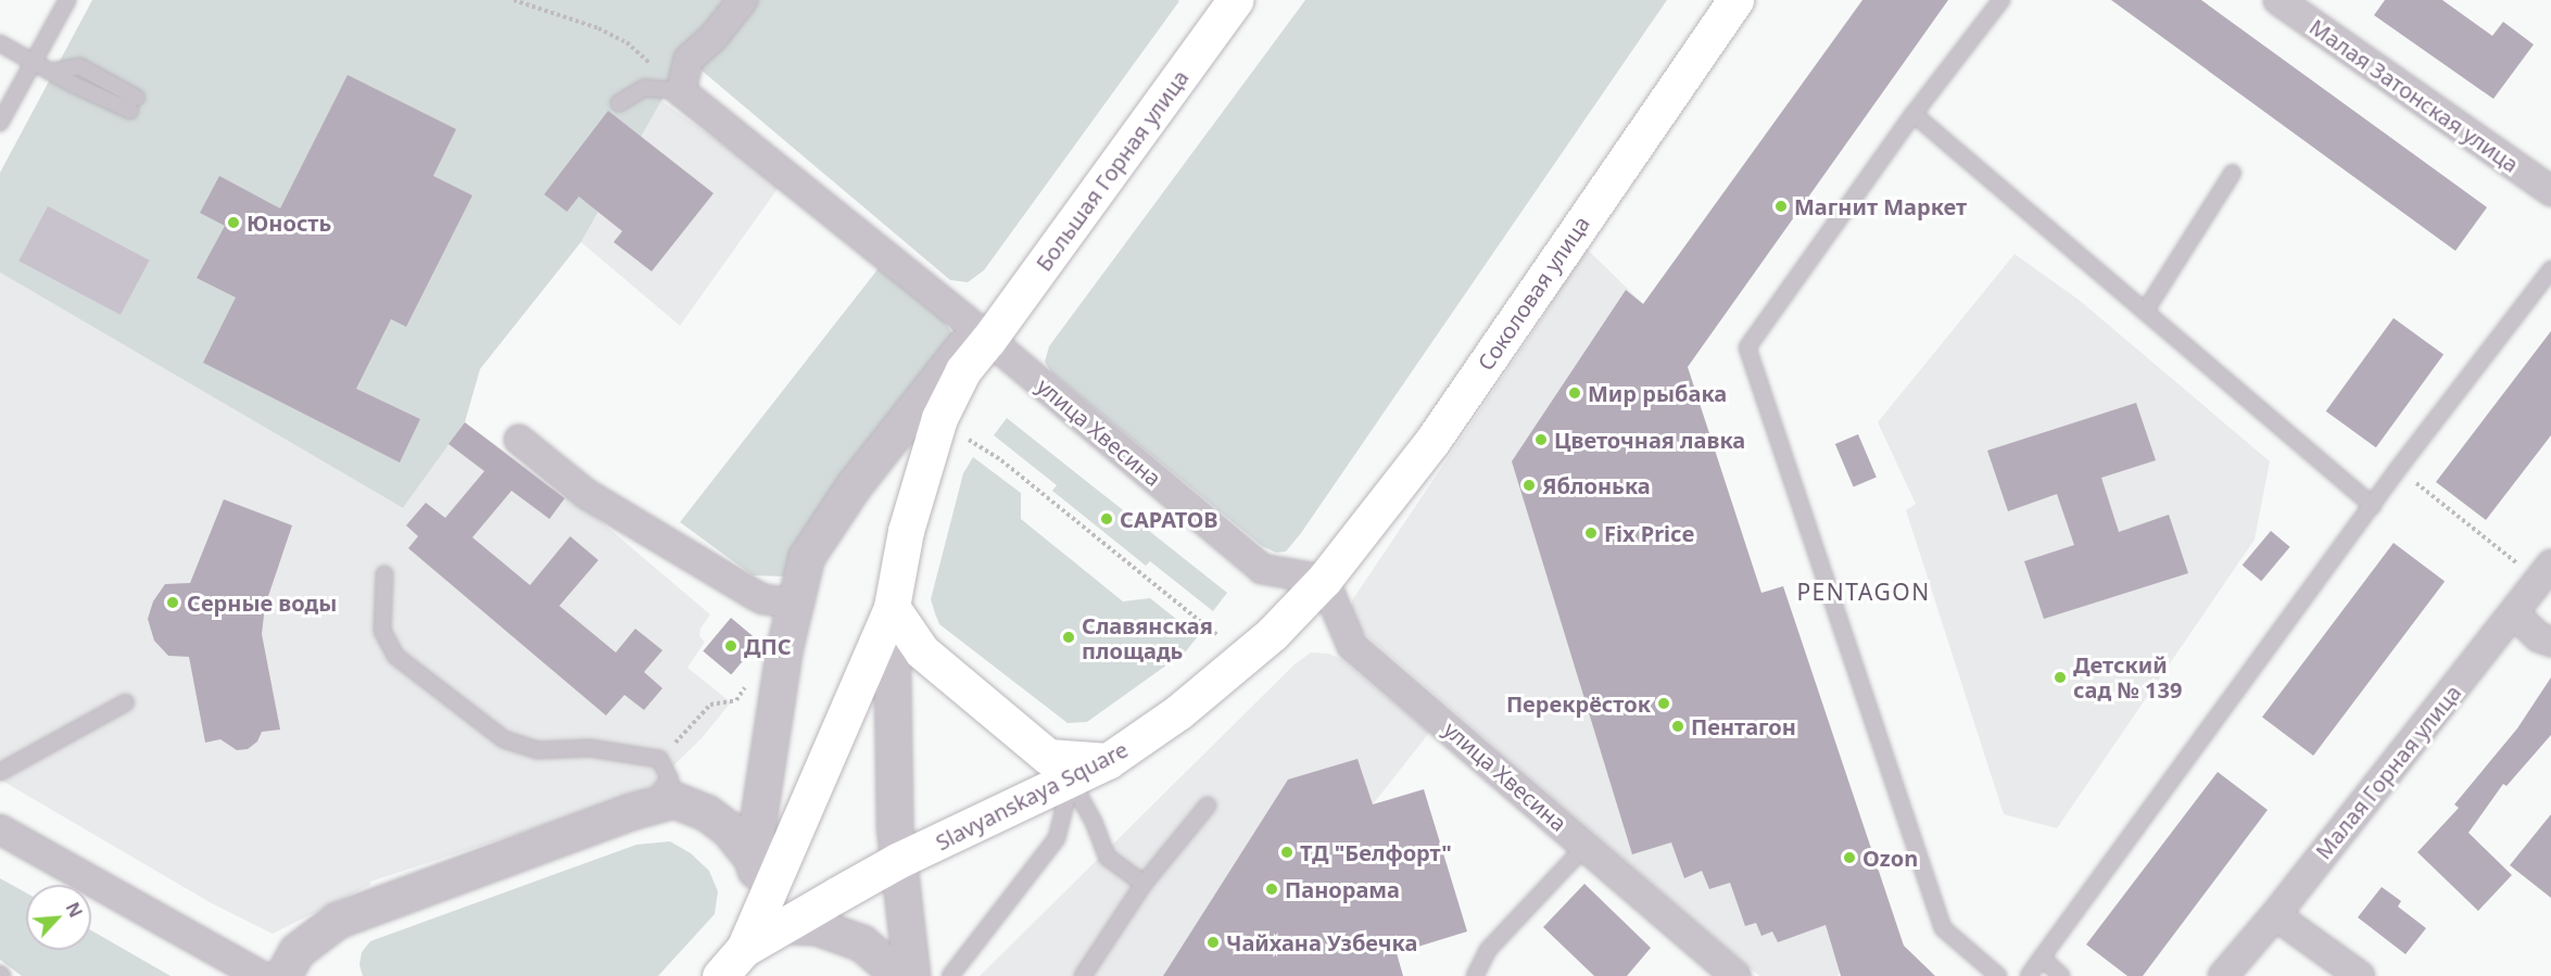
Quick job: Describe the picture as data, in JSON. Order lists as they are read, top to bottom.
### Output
{
  "streets": {
    "main road": ["Большая Горная улица", "Соколовая улица", "Slavyanskaya Square"],
    "street": ["Малая Затонская улица", "улица Хвесина", "Малая Горная улица"]
  },
  "crossings": [
    ["Большая Горная улица", "улица Хвесина"],
    ["Соколовая улица", "улица Хвесина"],
    ["Соколовая улица", "Slavyanskaya Square"],
    ["улица Хвесина", "Slavyanskaya Square"]
  ],
  "districts": ["PENTAGON"],
  "places": [
    "Магнит Маркет",
    "Юность",
    "Мир рыбака",
    "Цветочная лавка",
    "Яблонька",
    "САРАТОВ",
    "Fix Price",
    "Серные воды",
    "Славянская площадь",
    "ДПС",
    "Детский сад № 139",
    "Перекрёсток",
    "Пентагон",
    "ТД \"Белфорт\"",
    "Ozon",
    "Панорама",
    "Чайхана Узбечка"
  ],
  "north": "top right"
}
